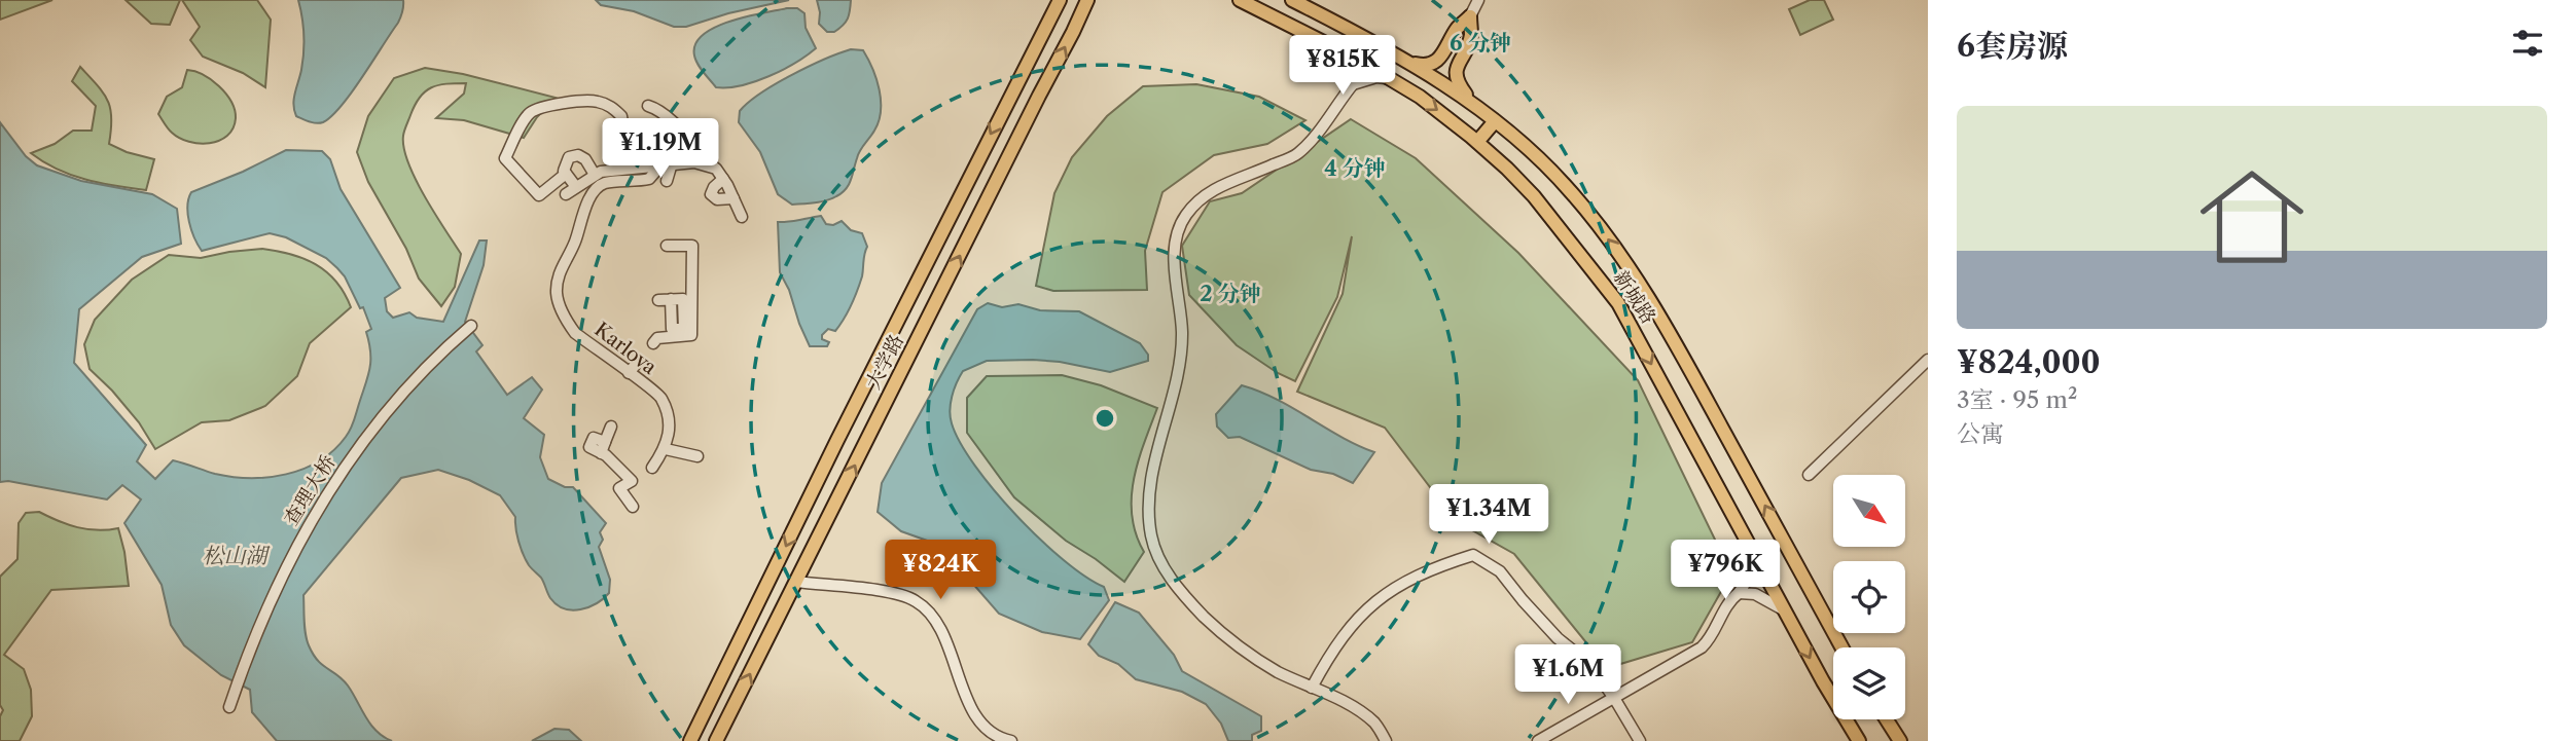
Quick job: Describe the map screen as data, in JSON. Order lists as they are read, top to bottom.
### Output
{
  "streets": {
    "main road": ["新城路", "大学路"],
    "street": ["Karlova", "查理大桥"]
  },
  "water": ["松山湖"],
  "north": "bottom right",
  "page": {
    "heading": "6套房源",
    "price": [
      "¥815K",
      "¥1.19M",
      "¥1.34M",
      "¥824K",
      "¥796K",
      "¥1.6M"
    ],
    "list": [
      {
        "name": "¥824,000",
        "note": "3室 · 95 m² · 公寓"
      }
    ]
  },
  "rings": ["6 分钟", "4 分钟", "2 分钟"]
}
